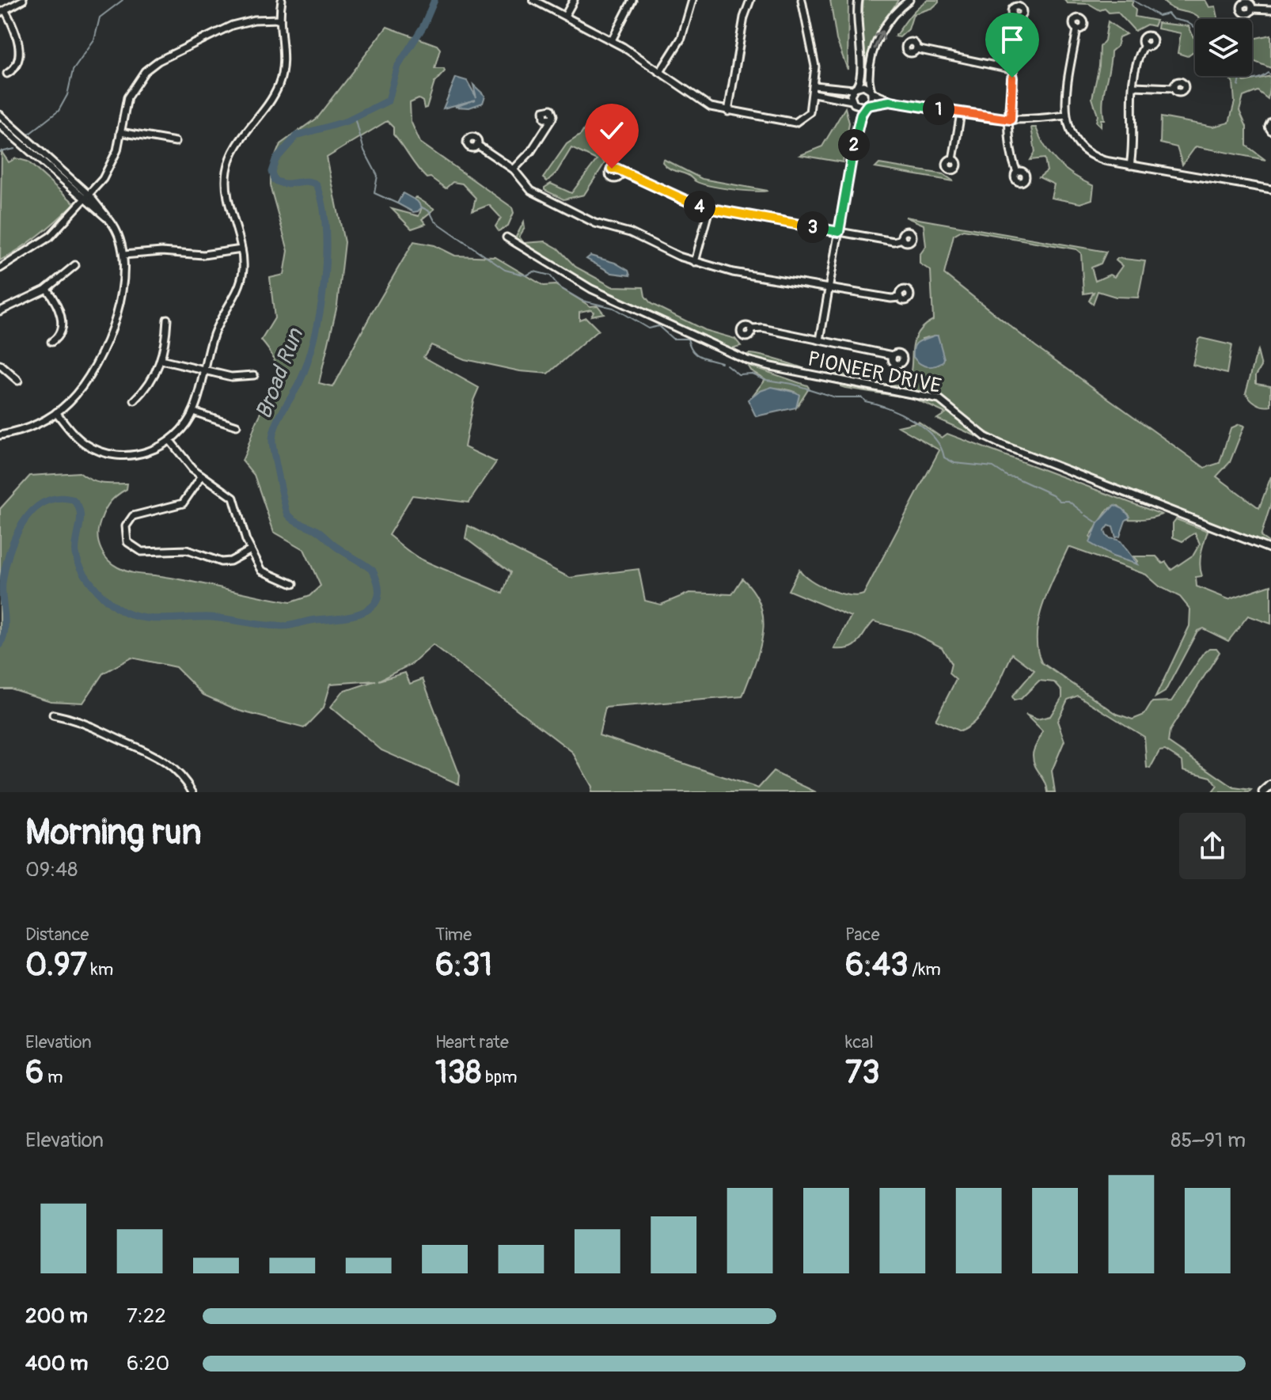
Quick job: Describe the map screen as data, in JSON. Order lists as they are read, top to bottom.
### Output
{
  "streets": {
    "street": ["PIONEER DRIVE"]
  },
  "water": ["Broad Run"],
  "page": {
    "pins": [
      "1",
      "2",
      "4",
      "3"
    ],
    "heading": ["Morning run", "09:48"],
    "stats": [
      ["Distance", "0.97 km"],
      ["Time", "6:31"],
      ["Pace", "6:43 /km"],
      ["Elevation", "6 m"],
      ["Heart rate", "138 bpm"],
      ["kcal", "73"]
    ],
    "chart": ["Elevation", "85–91 m"],
    "list": [
      {
        "name": "200 m",
        "note": "7:22"
      },
      {
        "name": "400 m",
        "note": "6:20"
      }
    ]
  }
}
